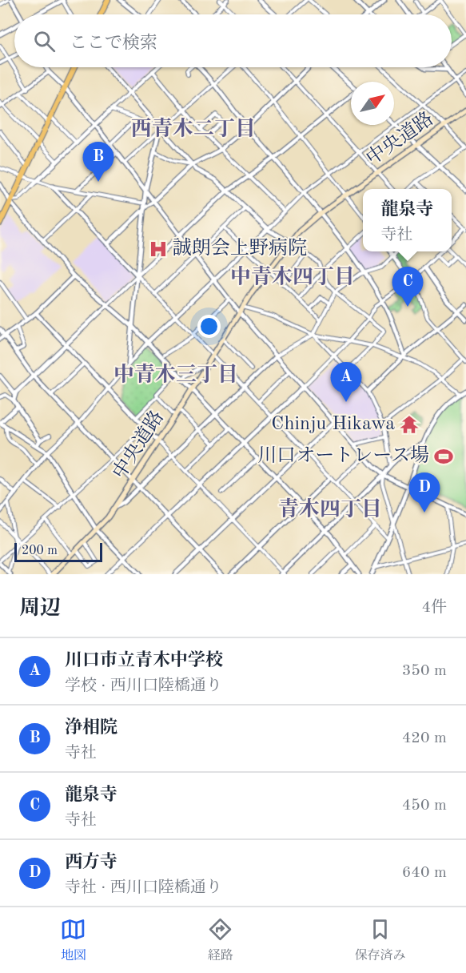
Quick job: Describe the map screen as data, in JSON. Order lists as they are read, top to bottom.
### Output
{
  "streets": {
    "main road": ["中央道路"]
  },
  "districts": [
    "西青木二丁目",
    "中青木四丁目",
    "中青木三丁目",
    "青木四丁目"
  ],
  "places": {
    "hospital": ["誠朗会上野病院"],
    "temple": ["Chinju Hikawa"],
    "sports": ["川口オートレース場"]
  },
  "scale_bar": "200 m",
  "north": "top right",
  "page": {
    "search": "ここで検索",
    "pins": [
      "B",
      "C",
      "A",
      "D"
    ],
    "popup": ["龍泉寺", "寺社"],
    "scale": "200 m",
    "heading": ["周辺", "4件"],
    "list": [
      {
        "mark": "A",
        "name": "川口市立青木中学校",
        "note": "学校 · 西川口陸橋通り",
        "value": "350 m"
      },
      {
        "mark": "B",
        "name": "浄相院",
        "note": "寺社",
        "value": "420 m"
      },
      {
        "mark": "C",
        "name": "龍泉寺",
        "note": "寺社",
        "value": "450 m"
      },
      {
        "mark": "D",
        "name": "西方寺",
        "note": "寺社 · 西川口陸橋通り",
        "value": "640 m"
      }
    ],
    "nav": ["地図", "経路", "保存済み"]
  }
}
